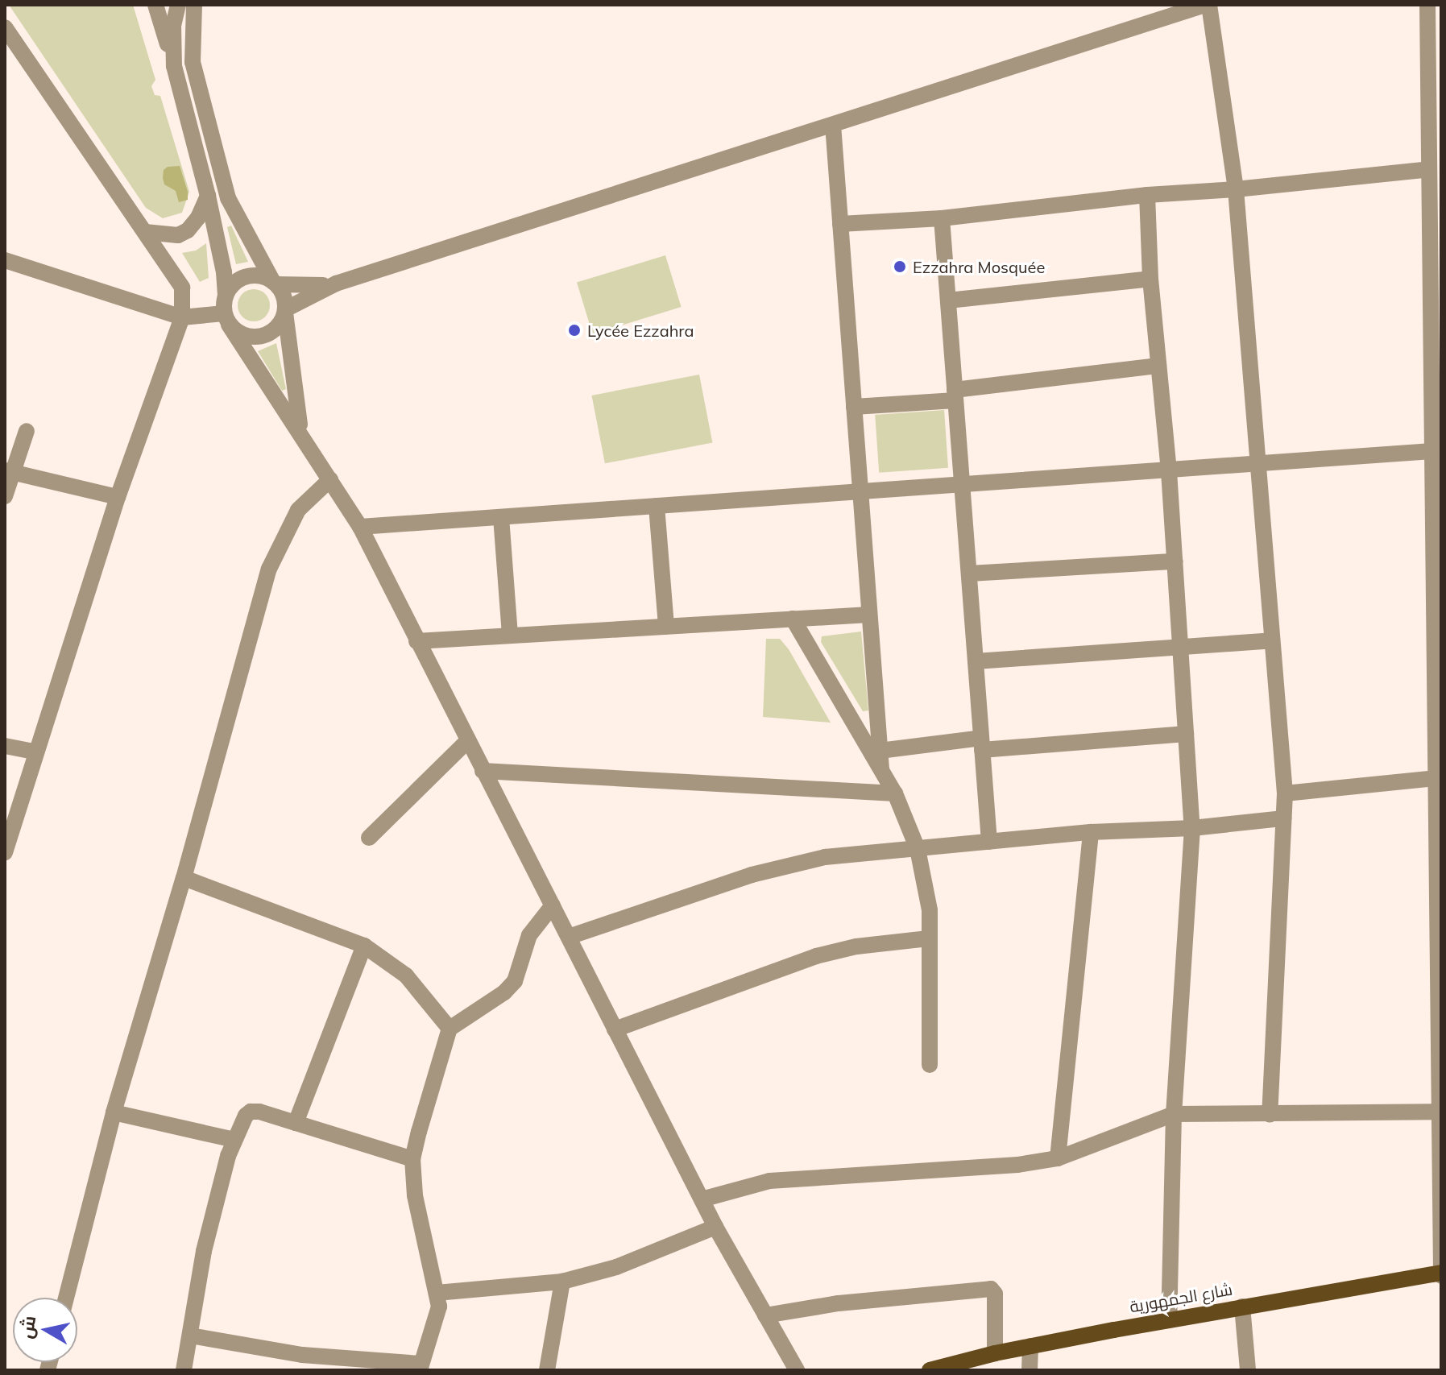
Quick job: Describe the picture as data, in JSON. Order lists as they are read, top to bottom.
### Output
{
  "streets": {
    "main road": ["شارع الجمهورية"]
  },
  "places": ["Ezzahra Mosquée", "Lycée Ezzahra"],
  "north": "left"
}
